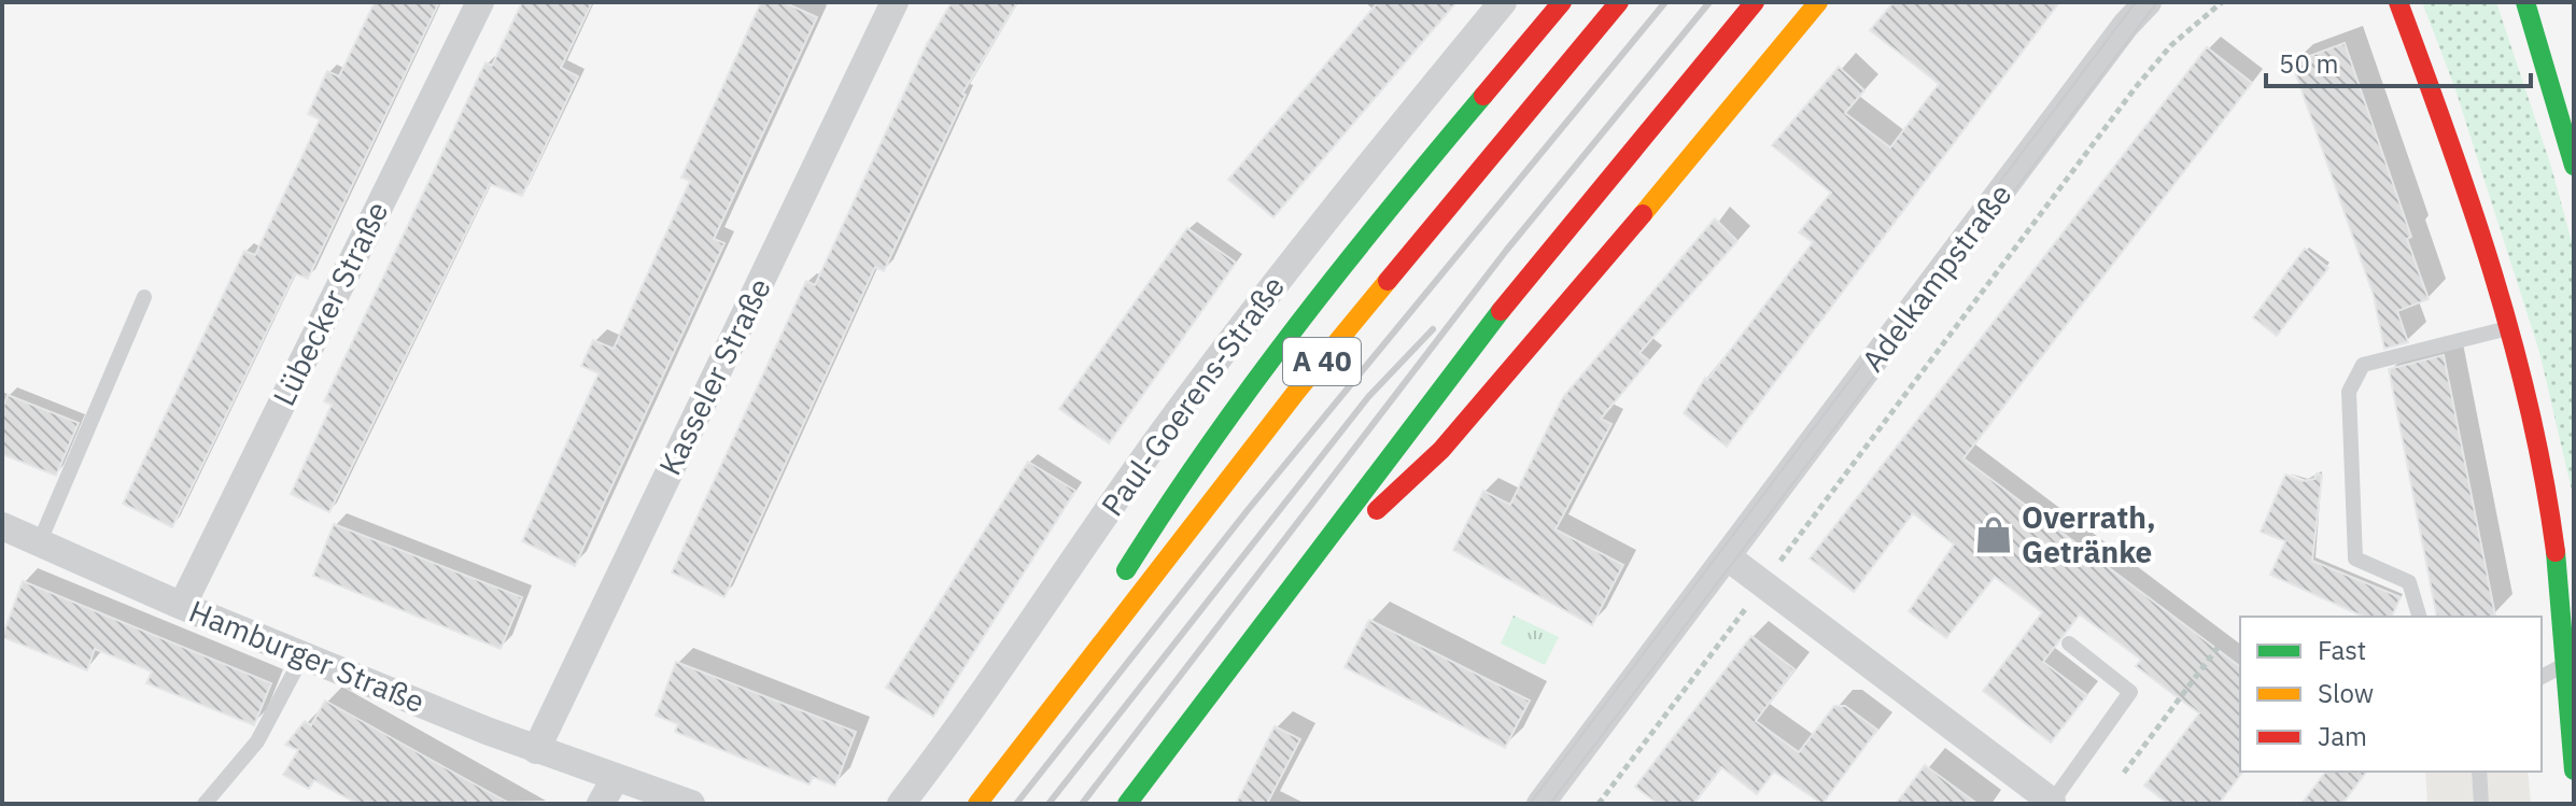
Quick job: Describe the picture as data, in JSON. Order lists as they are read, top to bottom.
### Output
{
  "streets": {
    "main road": ["A 40"],
    "street": [
      "Adelkampstraße",
      "Lübecker Straße",
      "Kasseler Straße",
      "Paul-Goerens-Straße",
      "Hamburger Straße"
    ]
  },
  "crossings": [
    ["Lübecker Straße", "Hamburger Straße"],
    ["Kasseler Straße", "Hamburger Straße"]
  ],
  "places": {
    "shop": ["Overrath, Getränke"]
  },
  "legend": ["Fast", "Slow", "Jam"],
  "scale_bar": "50 m"
}
